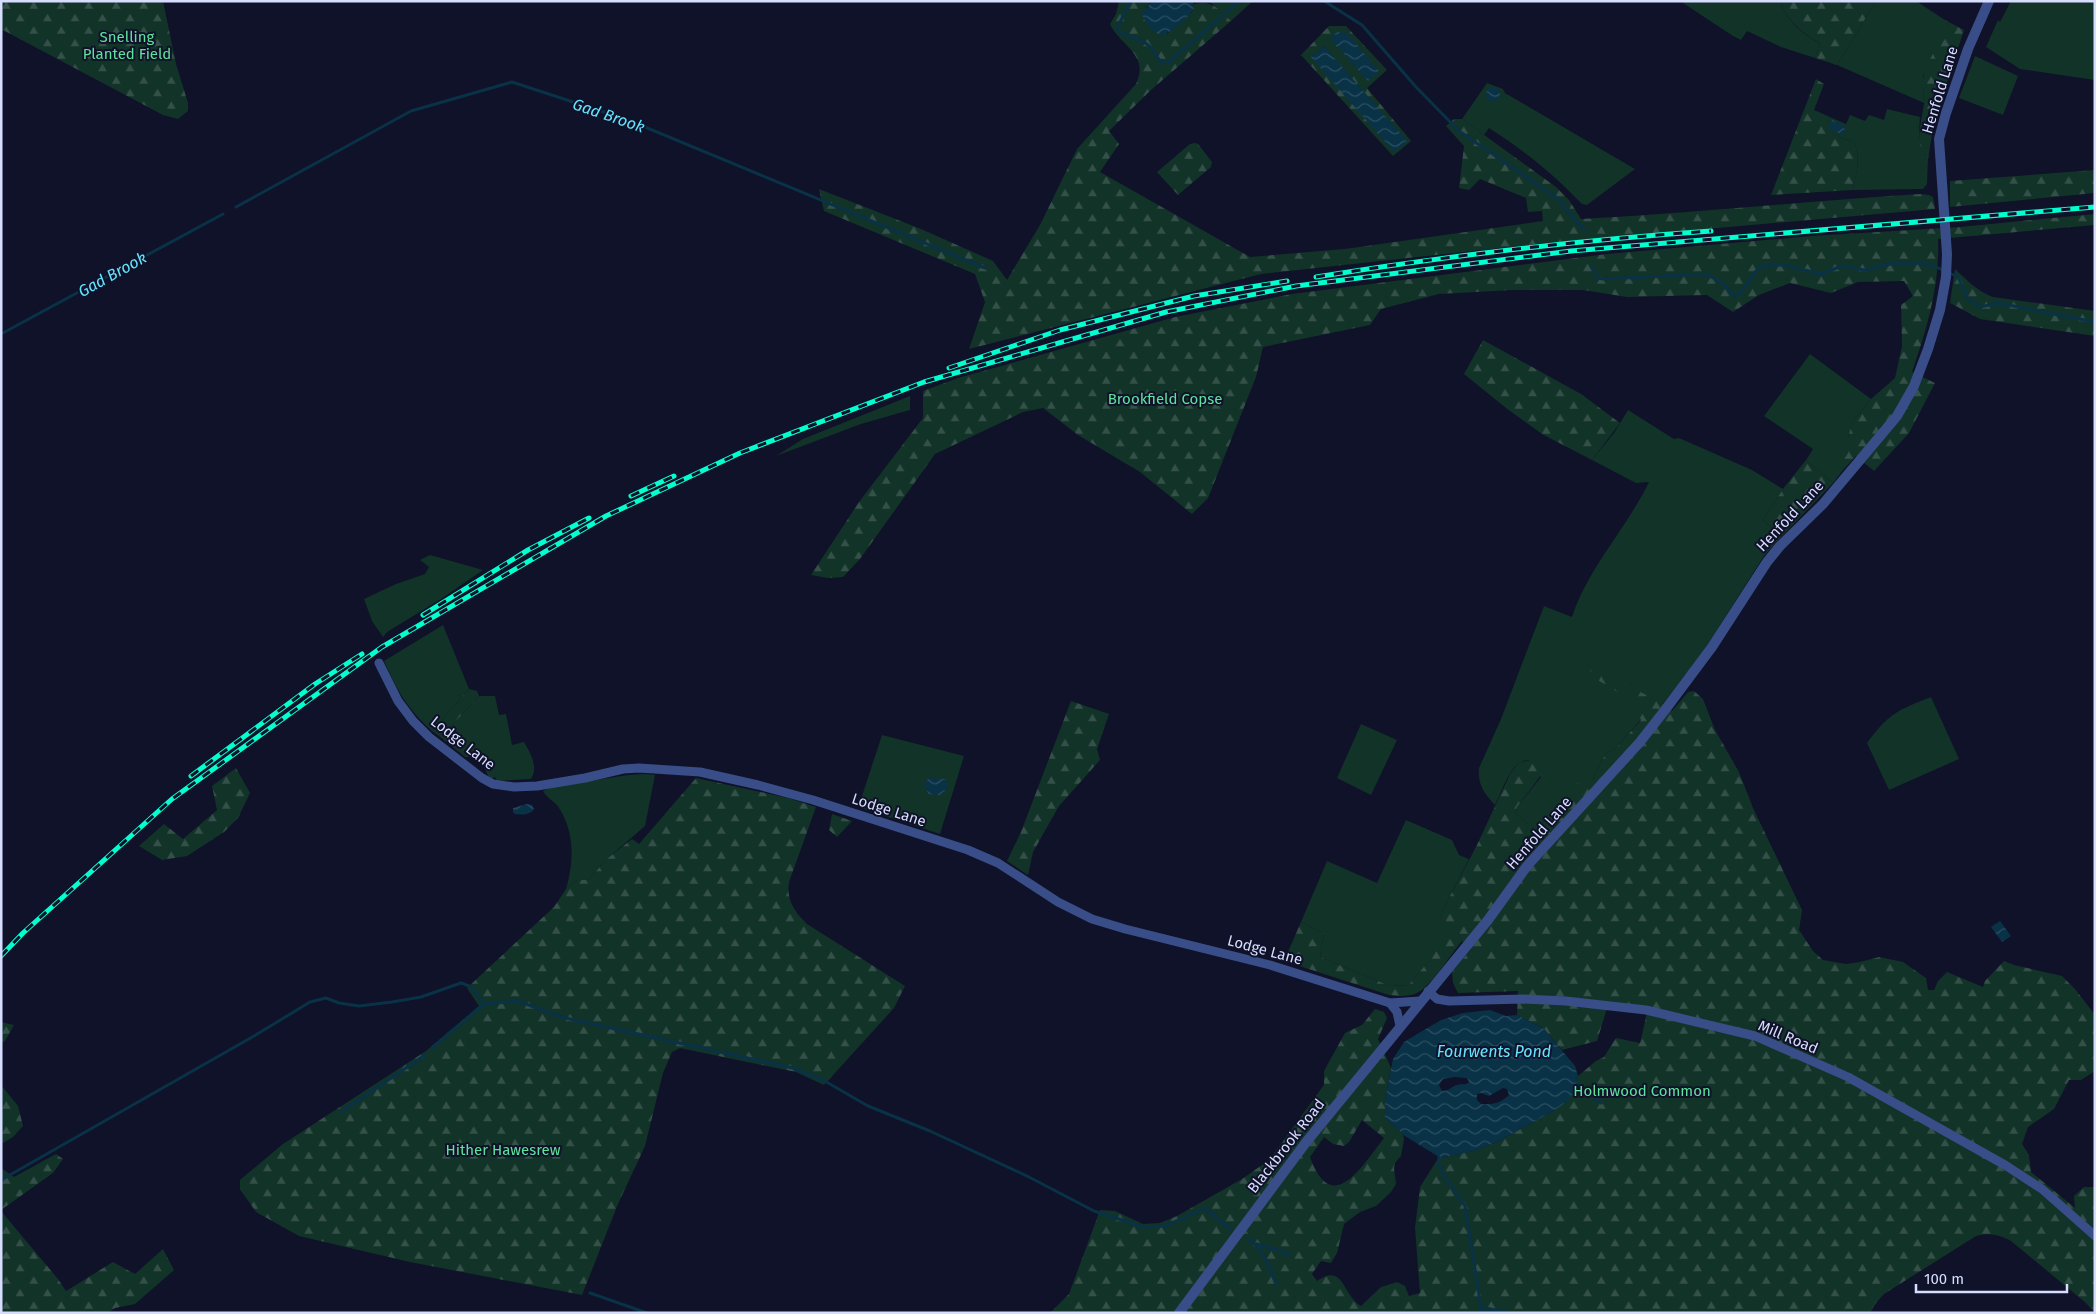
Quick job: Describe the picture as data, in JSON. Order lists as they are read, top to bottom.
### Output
{
  "streets": {
    "street": [
      "Henfold Lane",
      "Lodge Lane",
      "Mill Road",
      "Blackbrook Road"
    ]
  },
  "crossings": [
    ["Henfold Lane", "Lodge Lane"],
    ["Henfold Lane", "Mill Road"],
    ["Henfold Lane", "Blackbrook Road"],
    ["Lodge Lane", "Blackbrook Road"]
  ],
  "water": ["Gad Brook", "Fourwents Pond"],
  "parks": [
    "Snelling Planted Field",
    "Brookfield Copse",
    "Holmwood Common",
    "Hither Hawesrew"
  ],
  "scale_bar": "100 m"
}
